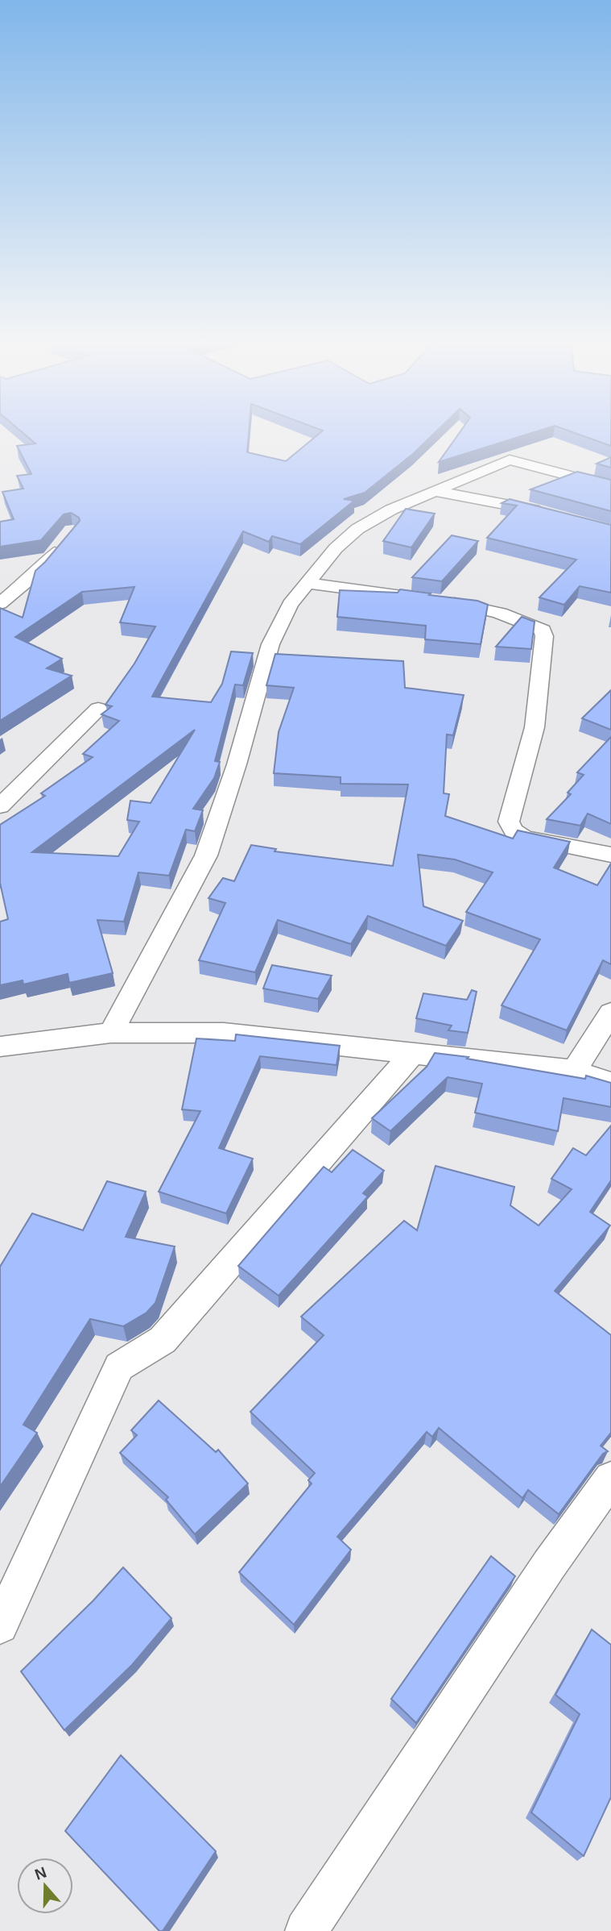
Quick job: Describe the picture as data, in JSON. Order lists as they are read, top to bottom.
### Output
{
  "north": "top"
}
